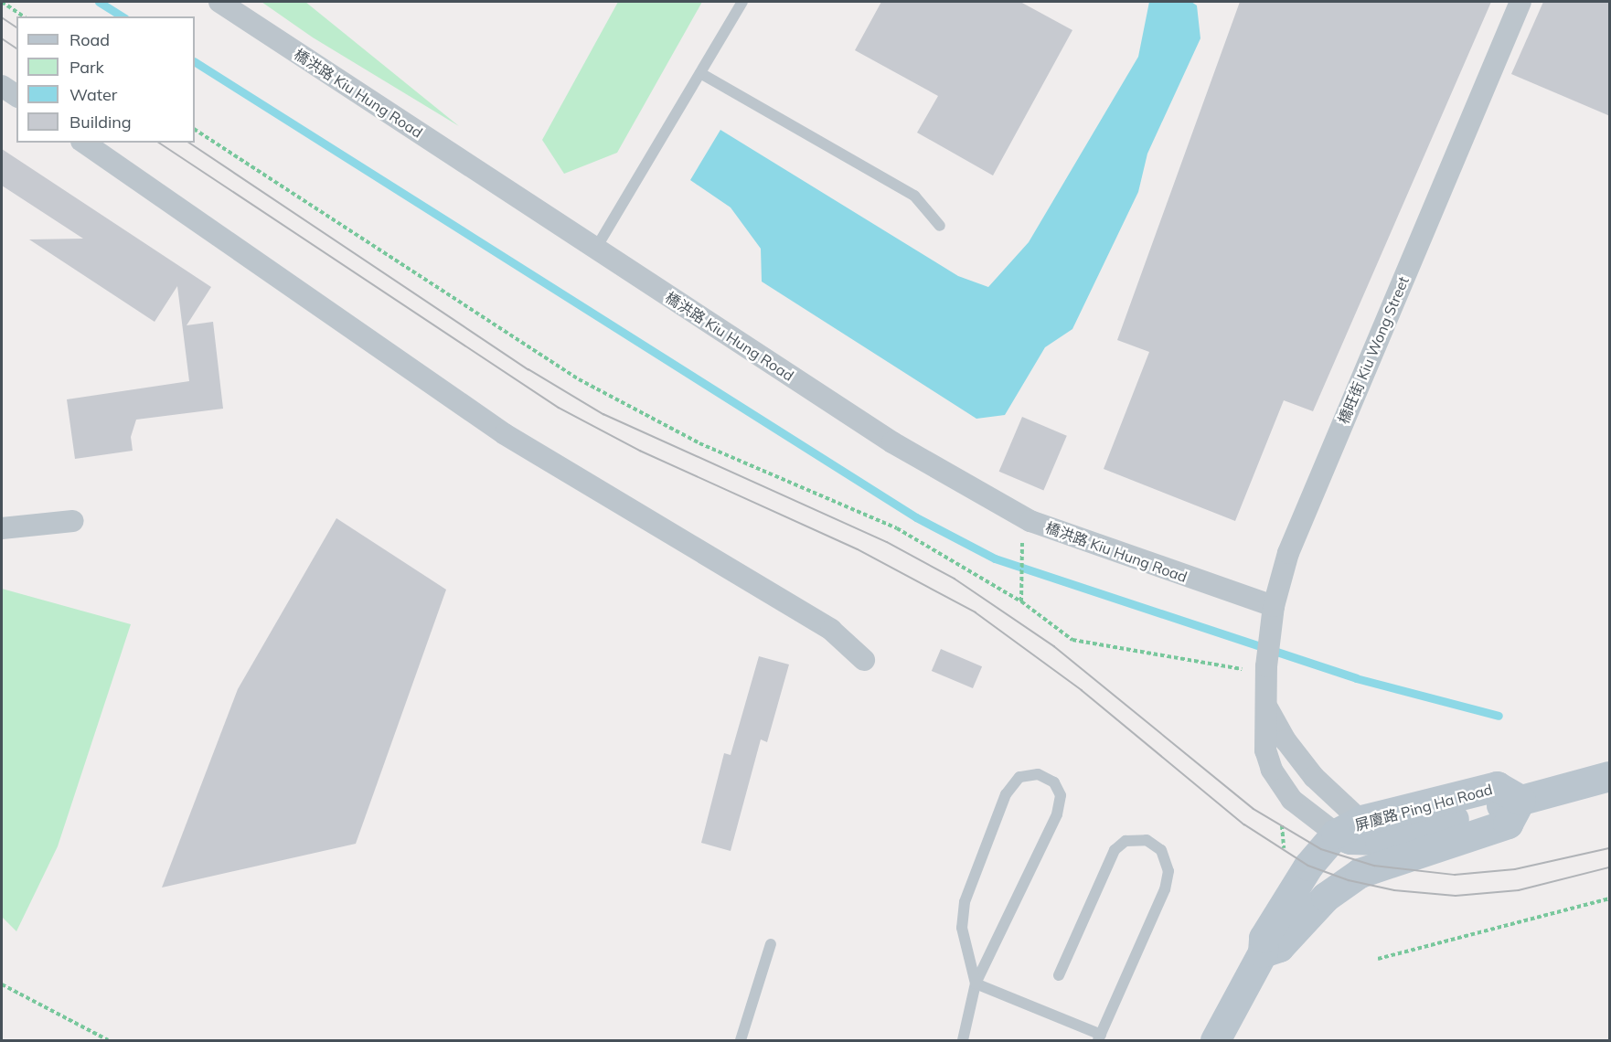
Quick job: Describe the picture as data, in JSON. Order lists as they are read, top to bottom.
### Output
{
  "streets": {
    "street": ["橋洪路 Kiu Hung Road", "橋旺街 Kiu Wong Street", "屏廈路 Ping Ha Road"]
  },
  "crossings": [
    ["橋洪路 Kiu Hung Road", "橋旺街 Kiu Wong Street"],
    ["橋旺街 Kiu Wong Street", "屏廈路 Ping Ha Road"]
  ],
  "legend": [
    "Road",
    "Park",
    "Water",
    "Building"
  ]
}
